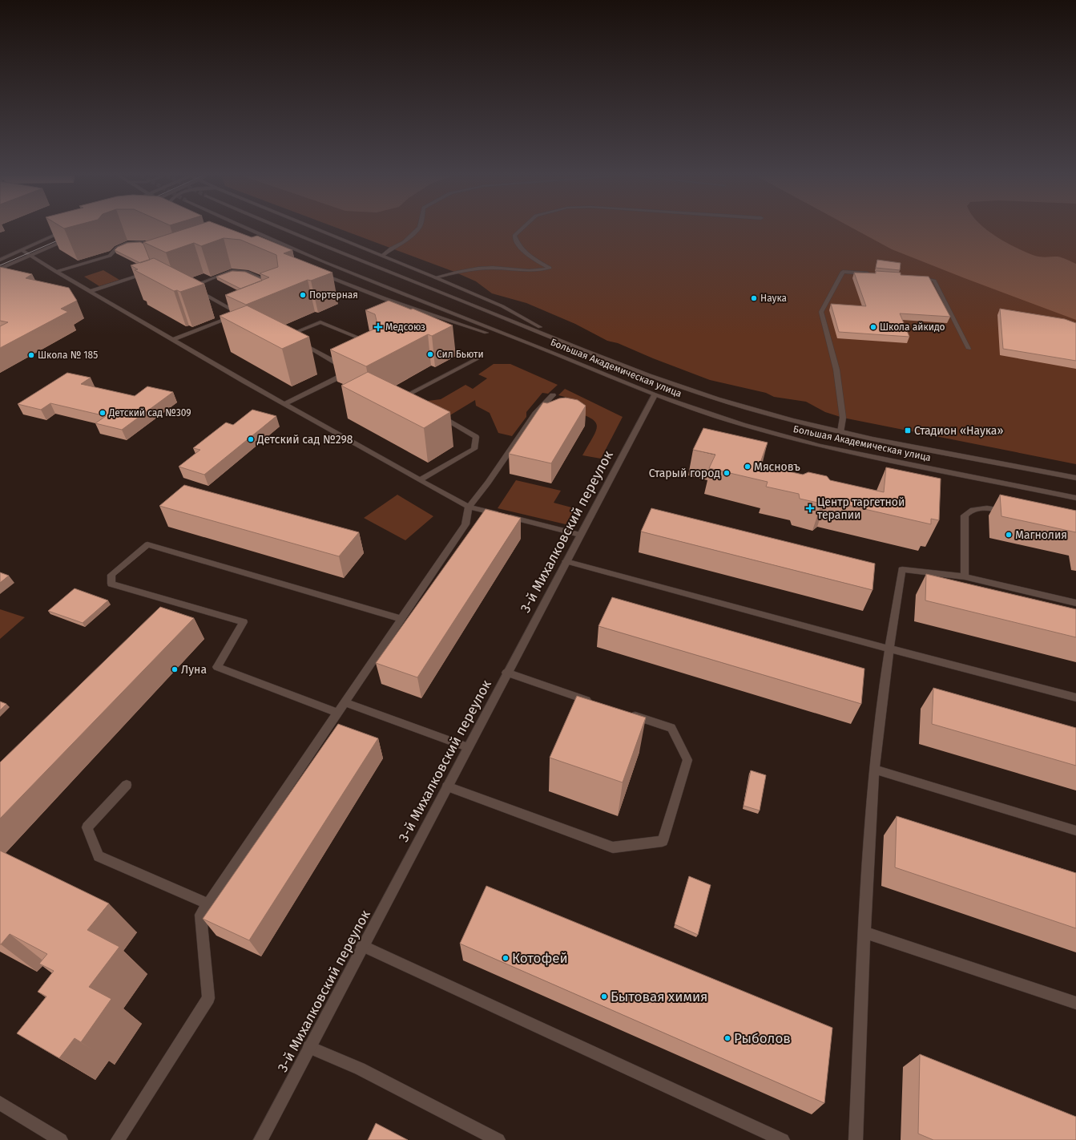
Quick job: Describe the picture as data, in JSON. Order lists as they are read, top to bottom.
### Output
{
  "streets": {
    "main road": ["Большая Академическая улица", "3-й Михалковский переулок"]
  },
  "crossings": [
    ["Большая Академическая улица", "3-й Михалковский переулок"]
  ],
  "places": {
    "other": [
      "Портерная",
      "Наука",
      "Школа айкидо",
      "Сил Бьюти",
      "Школа № 185",
      "Детский сад №309",
      "Детский сад №298",
      "Мясновъ",
      "Старый город",
      "Магнолия",
      "Луна",
      "Котофей",
      "Бытовая химия",
      "Рыболов"
    ],
    "health": ["Медсоюз", "Центр таргетной терапии"],
    "transit": ["Стадион «Наука»"]
  }
}
